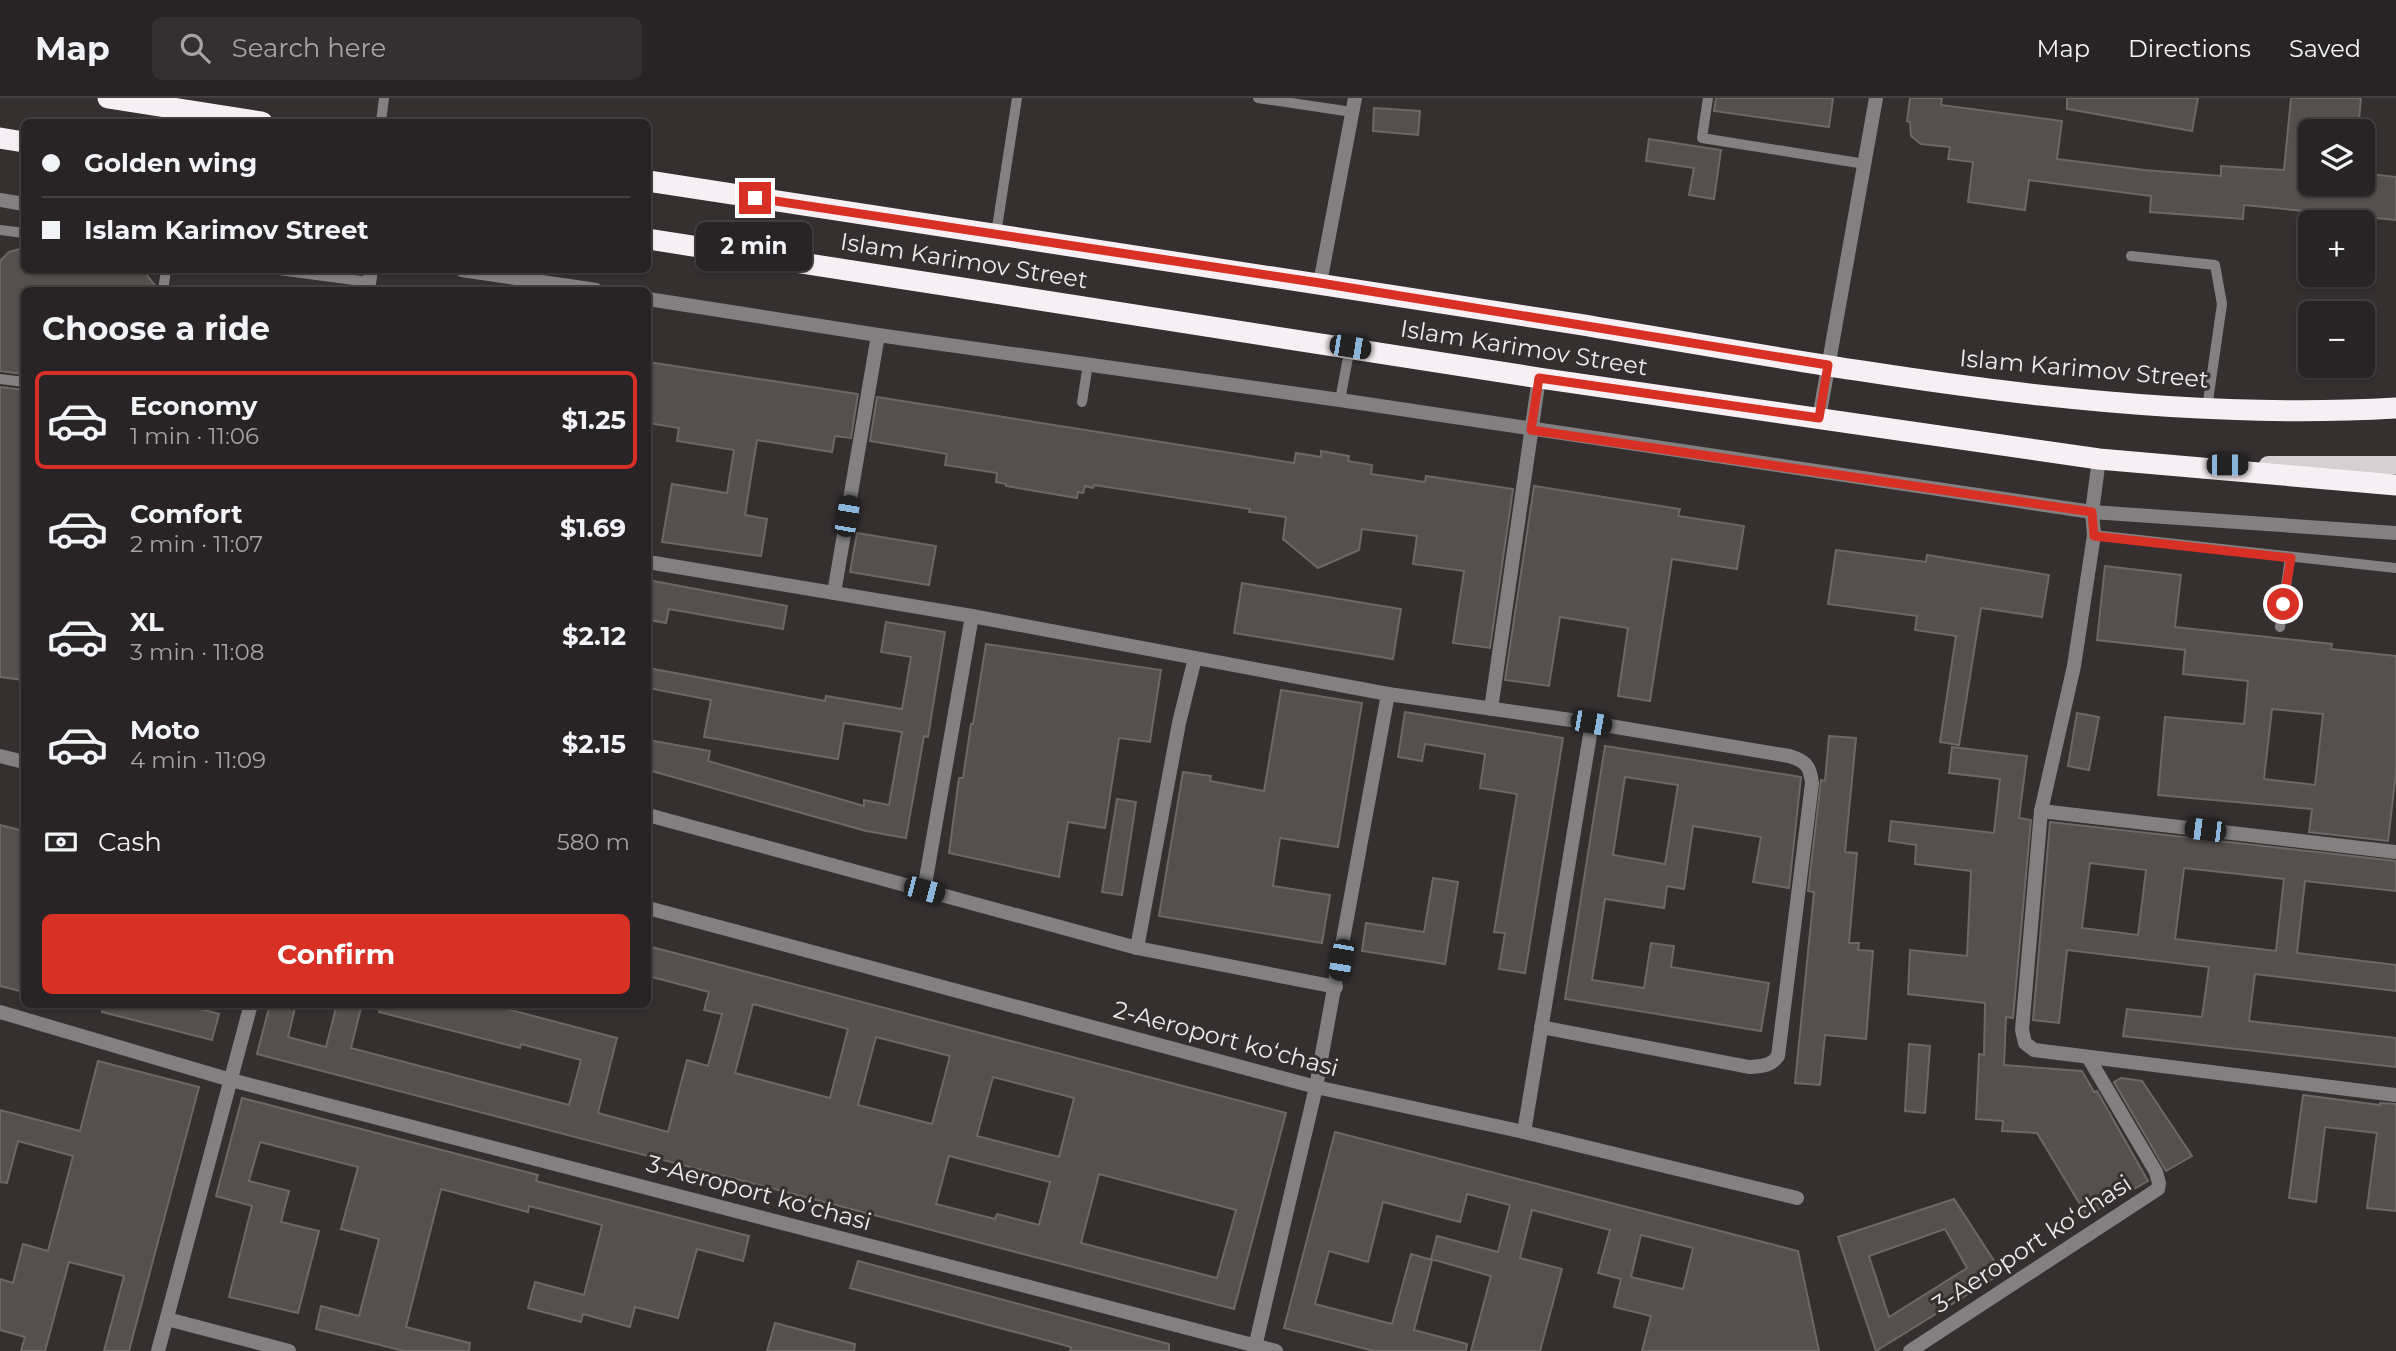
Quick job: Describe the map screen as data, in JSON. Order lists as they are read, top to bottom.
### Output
{
  "streets": {
    "highway": ["Islam Karimov Street"],
    "street": ["2-Aeroport koʻchasi", "3-Aeroport koʻchasi"]
  },
  "page": {
    "header": "Map",
    "search": "Search here",
    "nav": ["Map", "Directions", "Saved"],
    "map_buttons": ["+", "−"],
    "banner": ["Golden wing", "Islam Karimov Street"],
    "bubble": "2 min",
    "heading": "Choose a ride",
    "list": [
      {
        "name": "Economy",
        "note": "1 min · 11:06",
        "value": "$1.25"
      },
      {
        "name": "Comfort",
        "note": "2 min · 11:07",
        "value": "$1.69"
      },
      {
        "name": "XL",
        "note": "3 min · 11:08",
        "value": "$2.12"
      },
      {
        "name": "Moto",
        "note": "4 min · 11:09",
        "value": "$2.15"
      }
    ],
    "pay": ["Cash", "580 m"],
    "buttons": "Confirm"
  }
}
